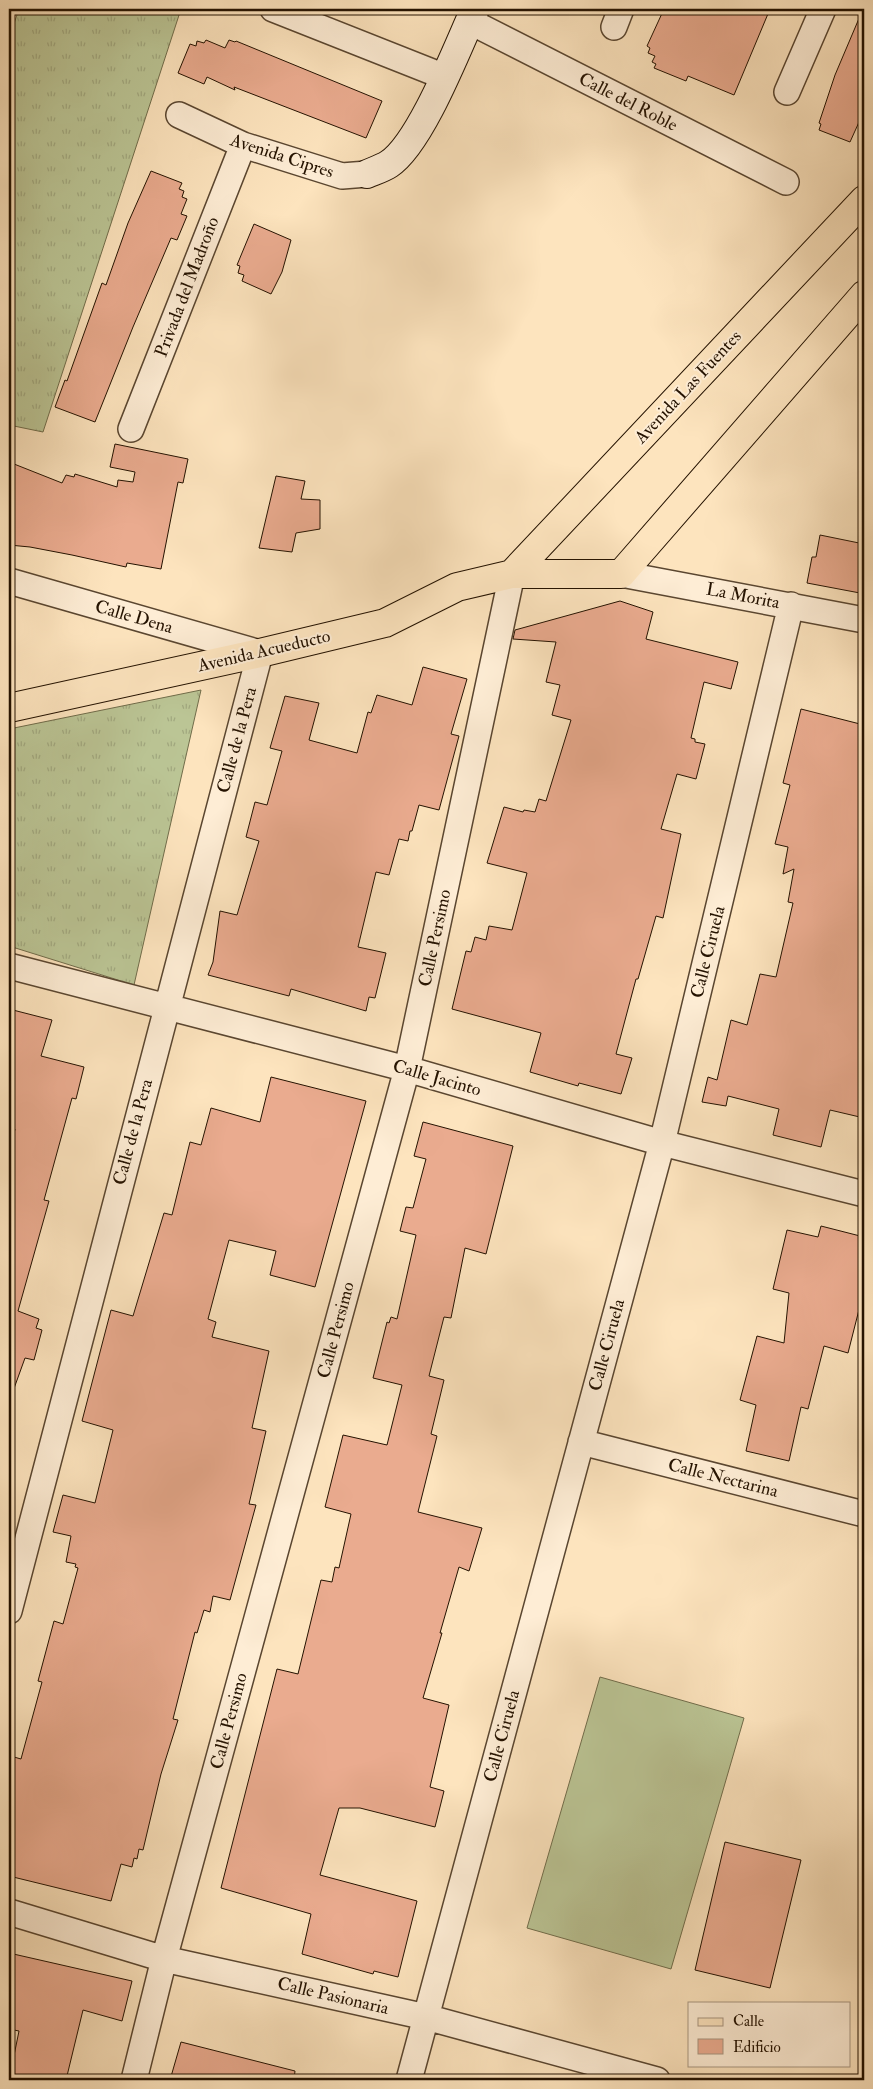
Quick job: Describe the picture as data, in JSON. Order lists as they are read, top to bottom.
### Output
{
  "streets": {
    "main road": ["Avenida Las Fuentes", "Avenida Acueducto"],
    "street": [
      "Calle del Roble",
      "Avenida Cipres",
      "Privada del Madroño",
      "La Morita",
      "Calle Dena",
      "Calle de la Pera",
      "Calle Persimo",
      "Calle Ciruela",
      "Calle Jacinto",
      "Calle Nectarina",
      "Calle Pasionaria"
    ]
  },
  "crossings": [
    ["Calle del Roble", "Avenida Cipres"],
    ["Avenida Cipres", "Privada del Madroño"],
    ["Avenida Las Fuentes", "Avenida Acueducto"],
    ["Avenida Las Fuentes", "Calle Persimo"],
    ["La Morita", "Avenida Acueducto"],
    ["La Morita", "Calle Ciruela"],
    ["Calle Dena", "Avenida Acueducto"],
    ["Calle Dena", "Calle de la Pera"],
    ["Avenida Acueducto", "Calle de la Pera"],
    ["Avenida Acueducto", "Calle Persimo"],
    ["Calle de la Pera", "Calle Jacinto"],
    ["Calle Persimo", "Calle Jacinto"],
    ["Calle Persimo", "Calle Pasionaria"],
    ["Calle Ciruela", "Calle Jacinto"],
    ["Calle Ciruela", "Calle Nectarina"],
    ["Calle Ciruela", "Calle Pasionaria"]
  ],
  "legend": ["Calle", "Edificio"]
}
